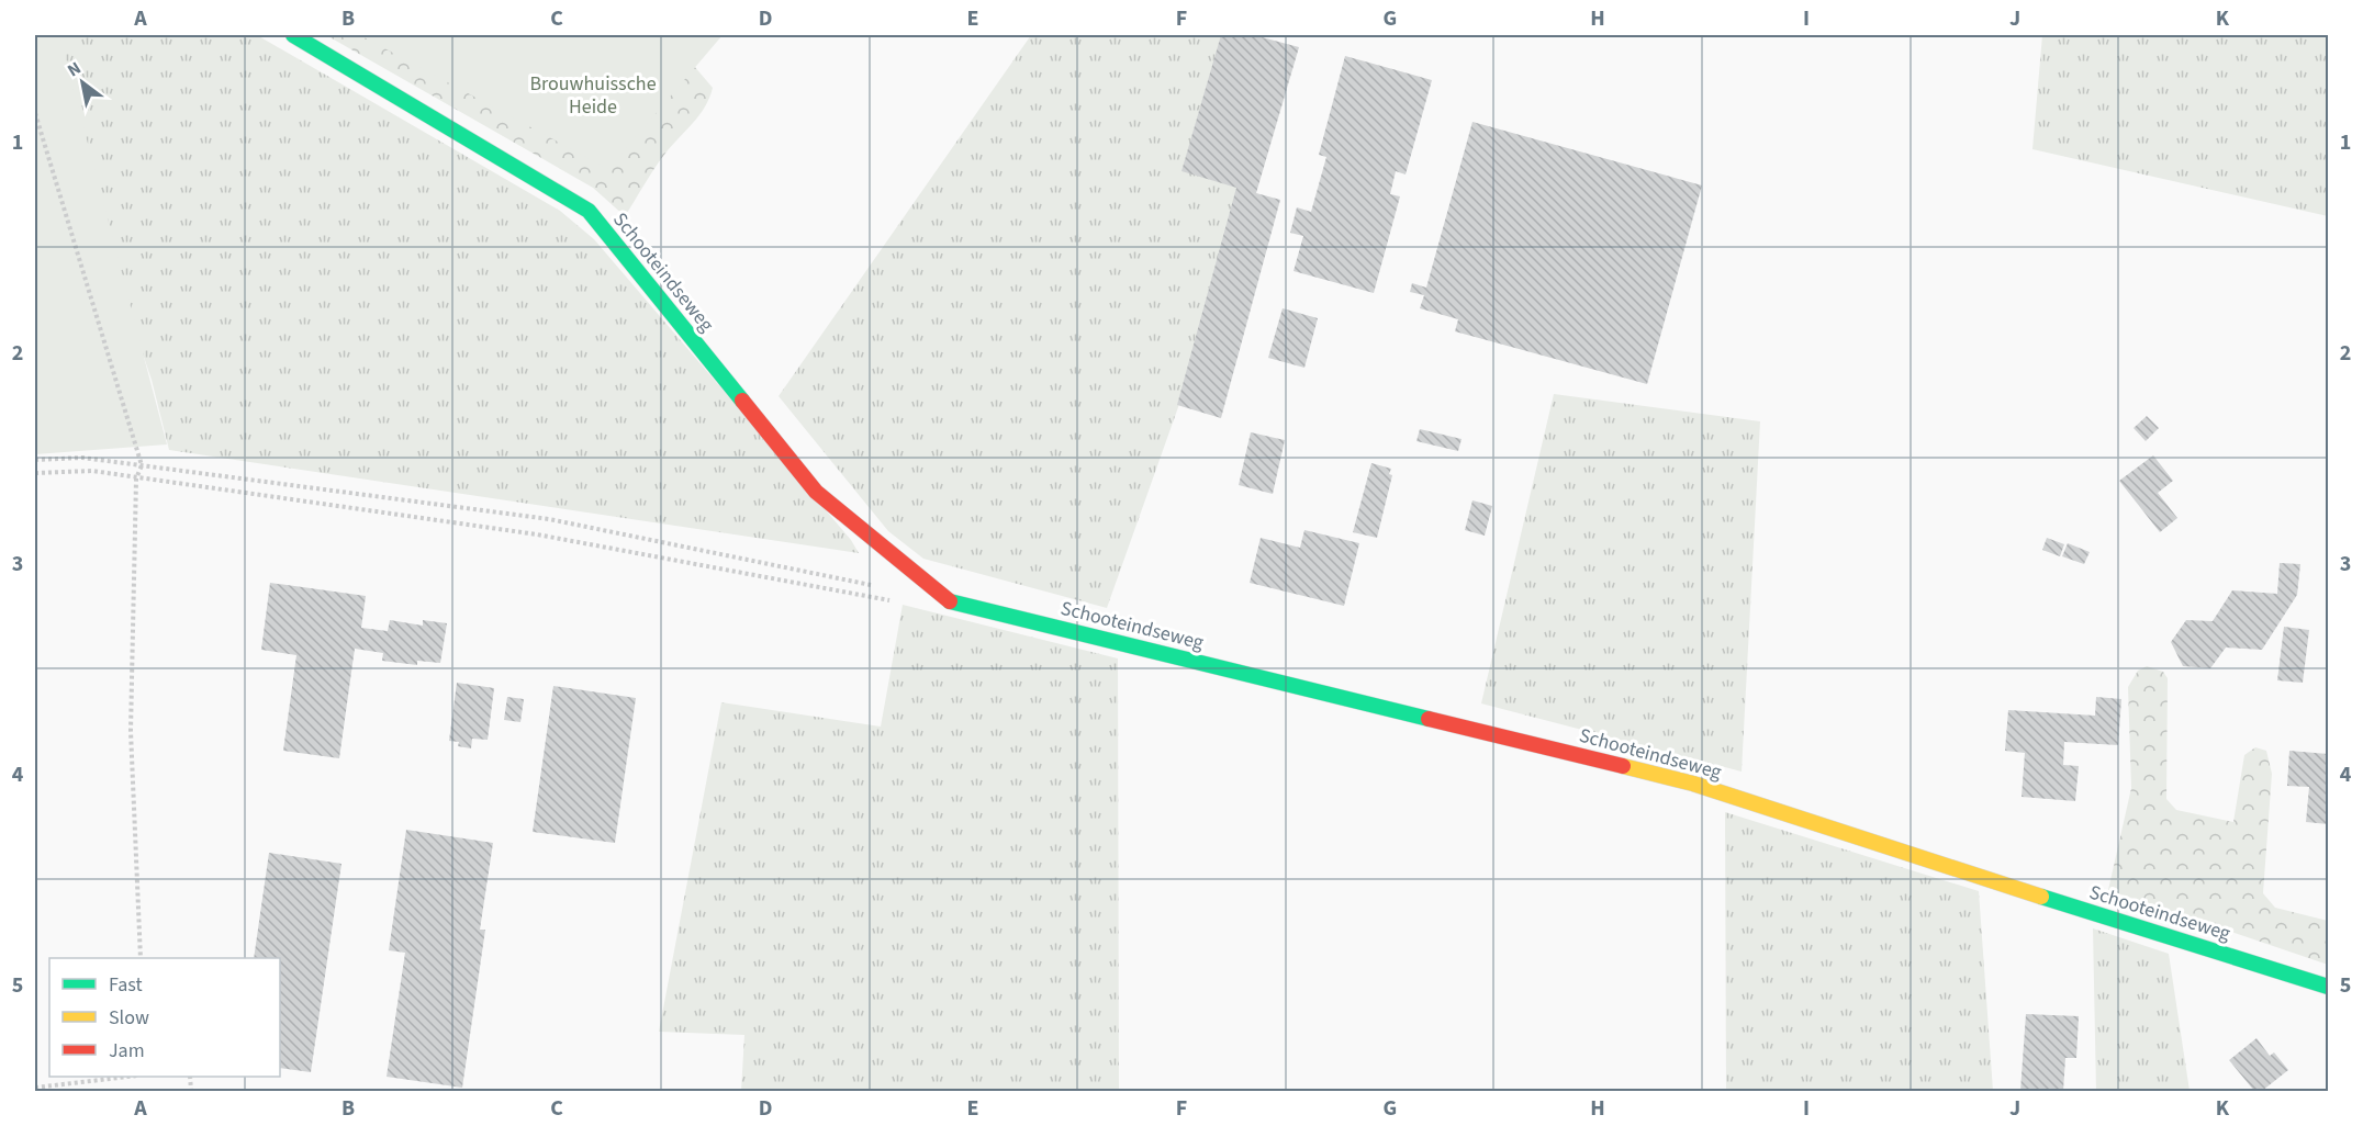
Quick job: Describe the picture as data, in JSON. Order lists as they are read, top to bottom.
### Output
{
  "streets": {
    "street": ["Schooteindseweg"]
  },
  "parks": ["Brouwhuissche Heide"],
  "legend": ["Fast", "Slow", "Jam"],
  "north": "top left",
  "grid": {
    "columns": [
      "A",
      "B",
      "C",
      "D",
      "E",
      "F",
      "G",
      "H",
      "I",
      "J",
      "K"
    ],
    "rows": [
      "1",
      "2",
      "3",
      "4",
      "5"
    ]
  }
}
